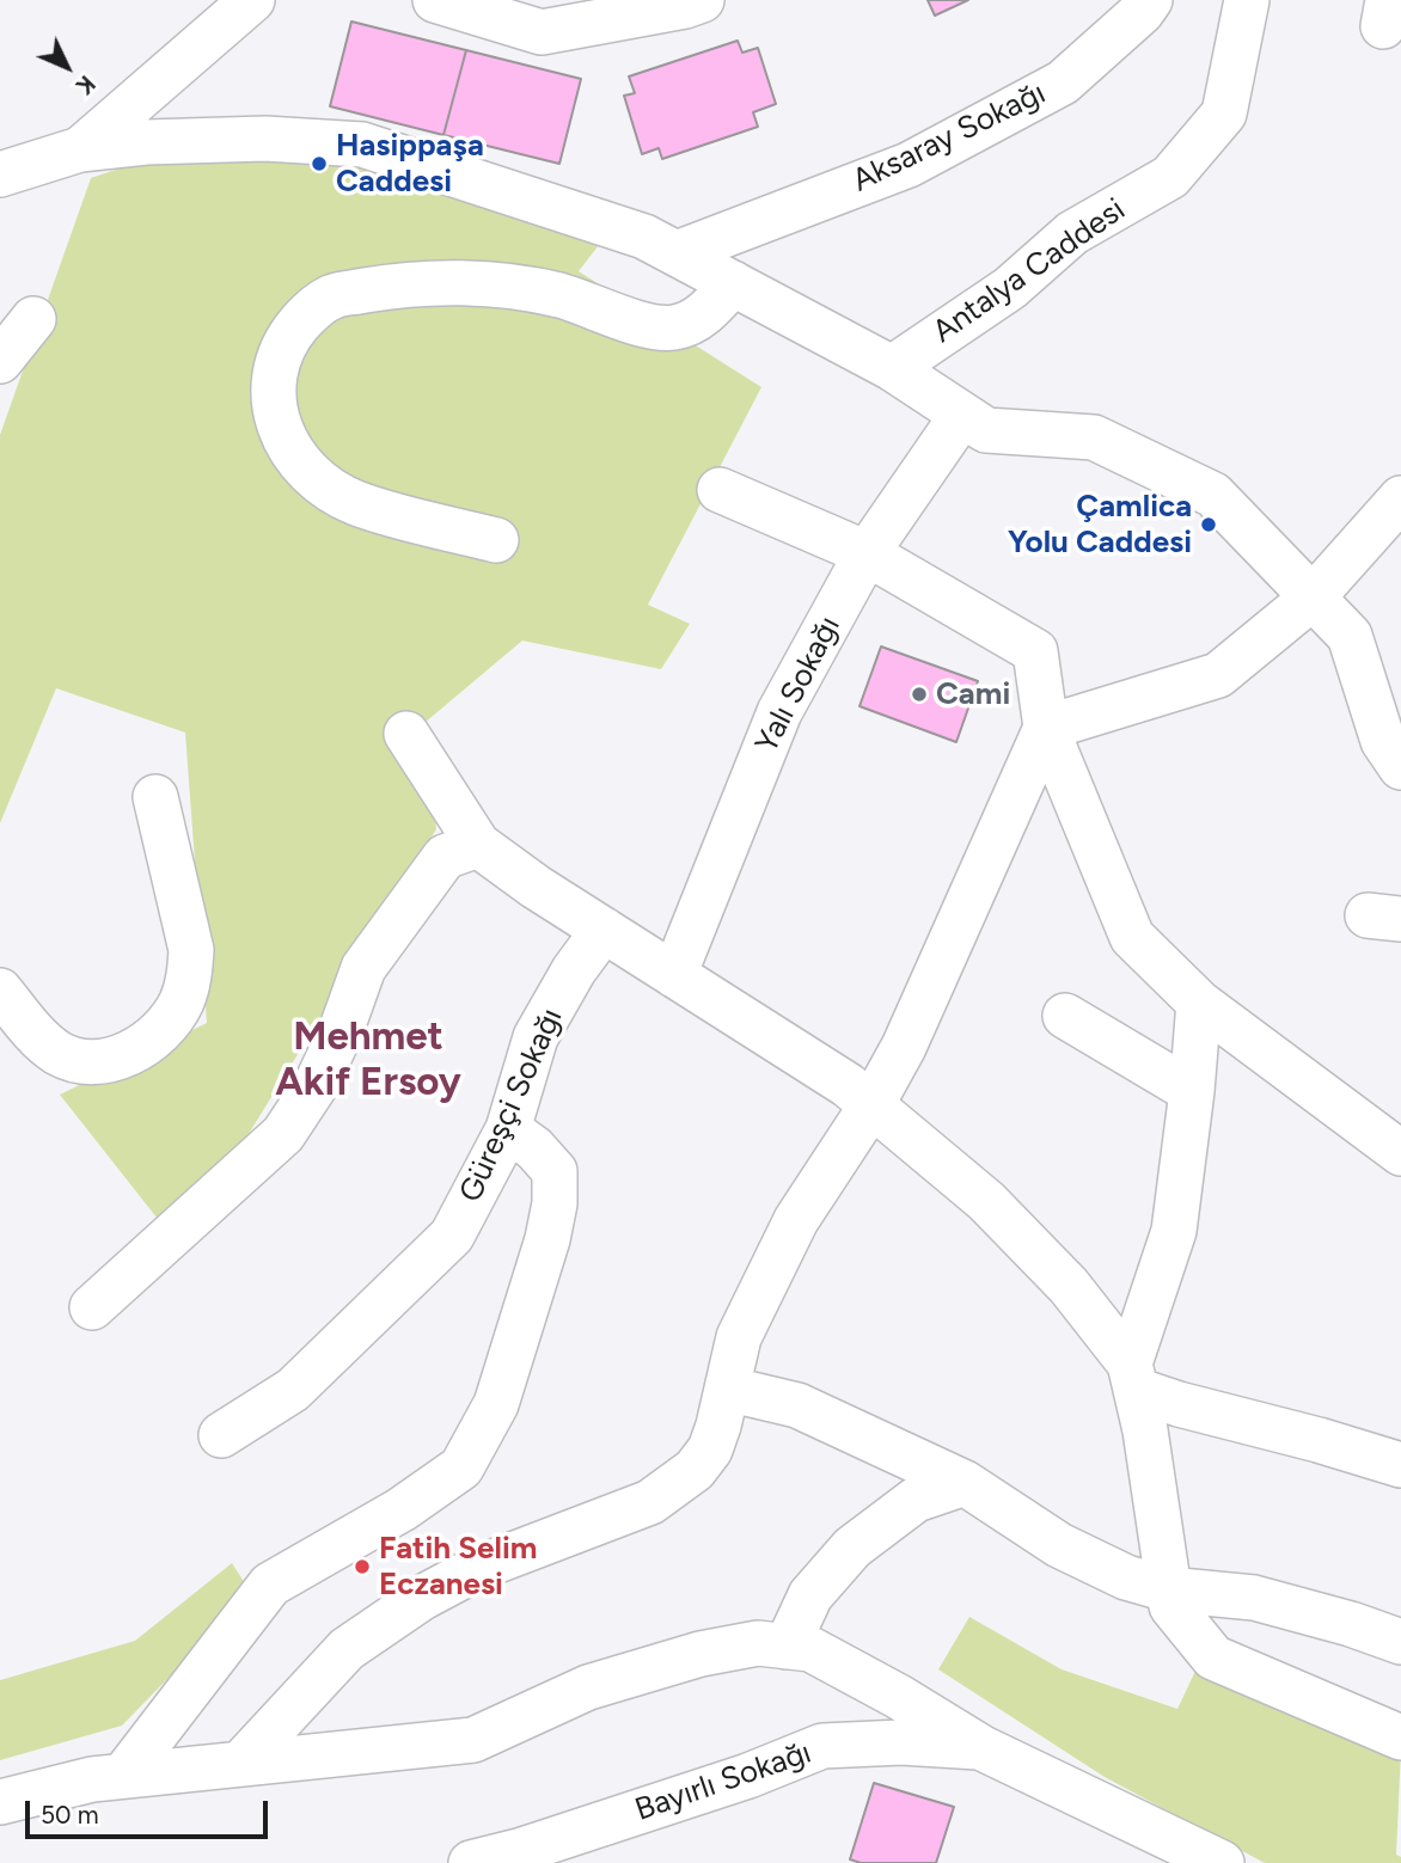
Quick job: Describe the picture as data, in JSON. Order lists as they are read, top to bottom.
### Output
{
  "streets": {
    "street": [
      "Aksaray Sokağı",
      "Antalya Caddesi",
      "Yalı Sokağı",
      "Güreşçi Sokağı",
      "Bayırlı Sokağı"
    ]
  },
  "districts": ["Mehmet Akif Ersoy"],
  "places": [
    "Hasippaşa Caddesi",
    "Çamlica Yolu Caddesi",
    "Cami",
    "Fatih Selim Eczanesi"
  ],
  "scale_bar": "50 m",
  "north": "bottom right"
}
